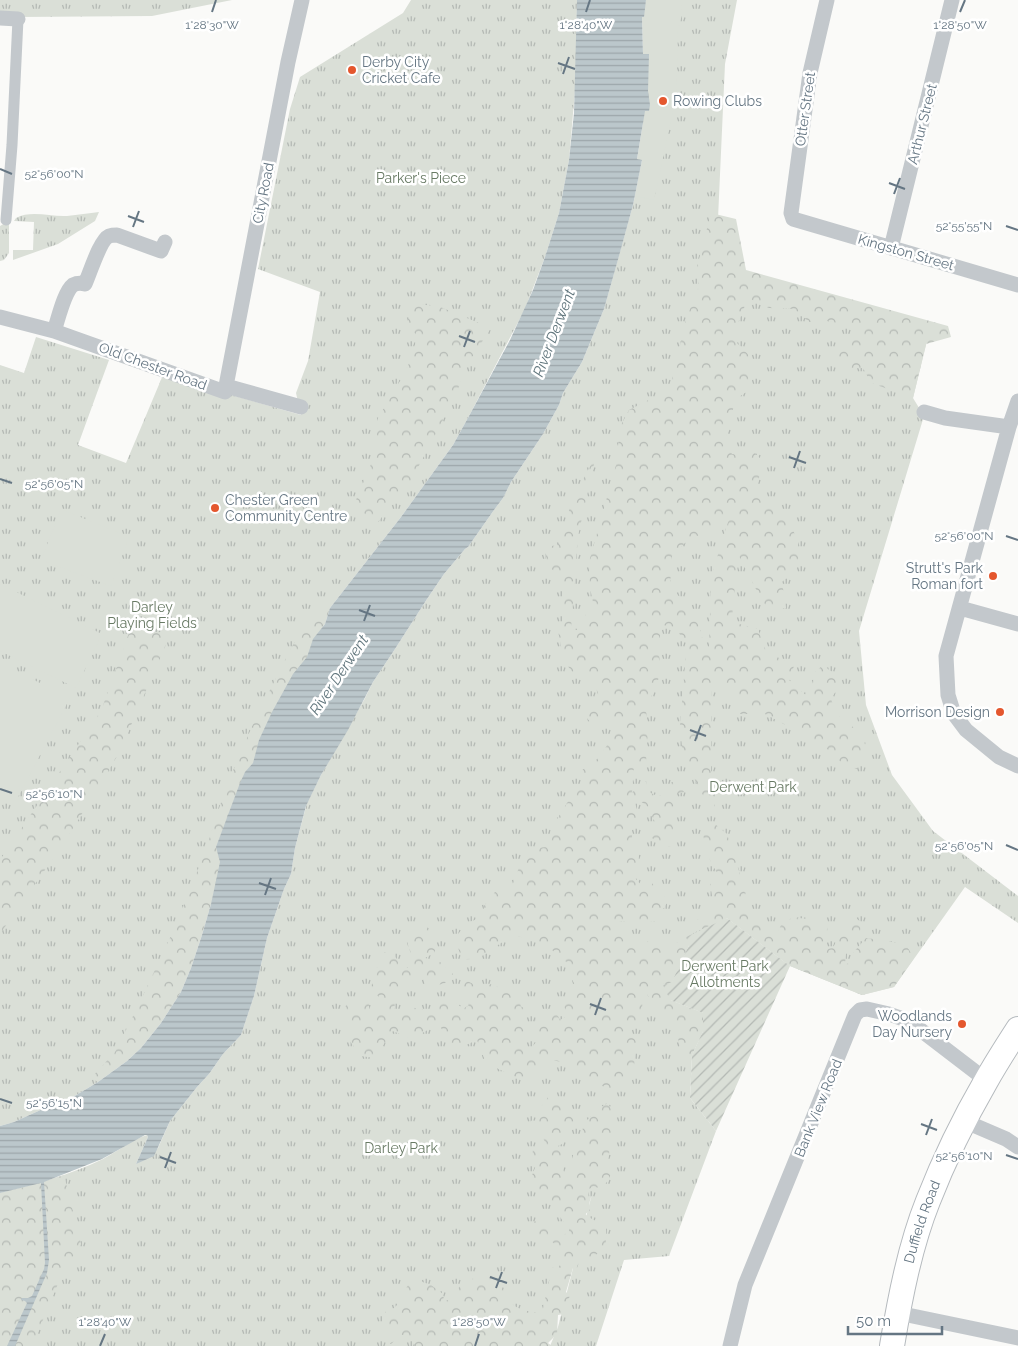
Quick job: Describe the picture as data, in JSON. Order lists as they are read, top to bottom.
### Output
{
  "streets": {
    "main road": ["Duffield Road"],
    "street": [
      "Otter Street",
      "Arthur Street",
      "City Road",
      "Kingston Street",
      "Old Chester Road",
      "Bank View Road"
    ]
  },
  "crossings": [
    ["Otter Street", "Kingston Street"],
    ["Arthur Street", "Kingston Street"],
    ["City Road", "Old Chester Road"],
    ["Bank View Road", "Duffield Road"]
  ],
  "water": ["River Derwent"],
  "parks": [
    "Parker's Piece",
    "Darley Playing Fields",
    "Derwent Park",
    "Derwent Park Allotments",
    "Darley Park"
  ],
  "places": [
    "Derby City Cricket Cafe",
    "Rowing Clubs",
    "Chester Green Community Centre",
    "Strutt's Park Roman fort",
    "Morrison Design",
    "Woodlands Day Nursery"
  ],
  "scale_bar": "50 m",
  "coordinates": [
    "1°28'30\"W",
    "1°28'40\"W",
    "1°28'50\"W",
    "52°56'00\"N",
    "52°55'55\"N",
    "52°56'05\"N",
    "52°56'10\"N",
    "52°56'15\"N"
  ]
}
